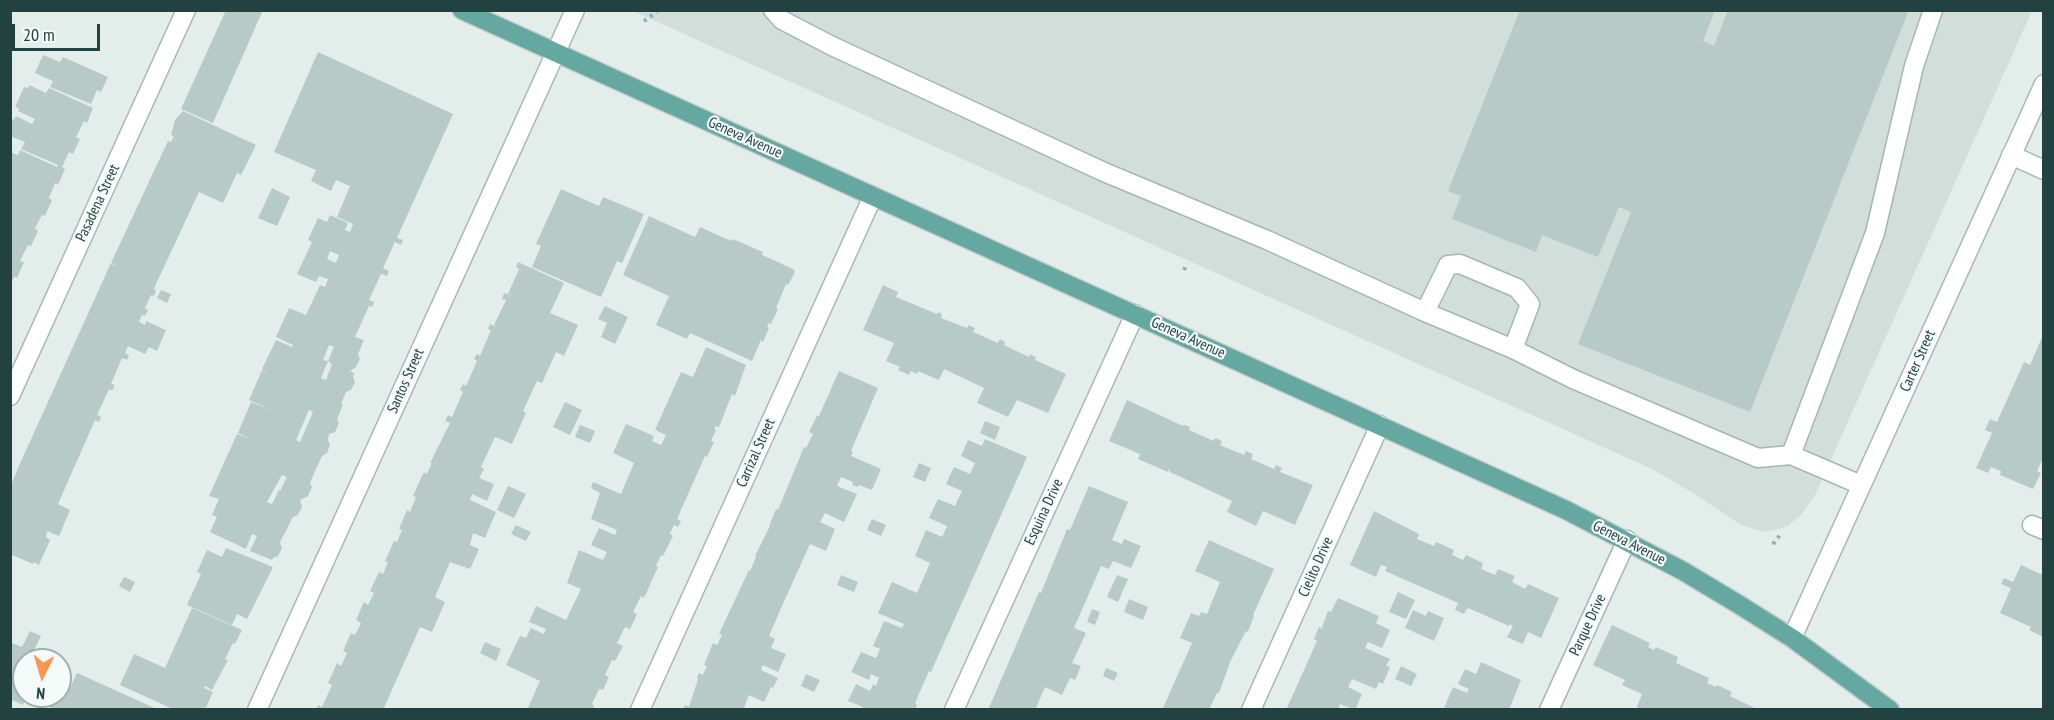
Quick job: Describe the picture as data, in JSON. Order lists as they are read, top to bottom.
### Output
{
  "streets": {
    "main road": ["Geneva Avenue"],
    "street": [
      "Pasadena Street",
      "Carter Street",
      "Santos Street",
      "Carrizal Street",
      "Esquina Drive",
      "Cielito Drive",
      "Parque Drive"
    ]
  },
  "crossings": [
    ["Geneva Avenue", "Carter Street"],
    ["Geneva Avenue", "Santos Street"],
    ["Geneva Avenue", "Carrizal Street"],
    ["Geneva Avenue", "Esquina Drive"],
    ["Geneva Avenue", "Cielito Drive"],
    ["Geneva Avenue", "Parque Drive"]
  ],
  "scale_bar": "20 m",
  "north": "bottom"
}
